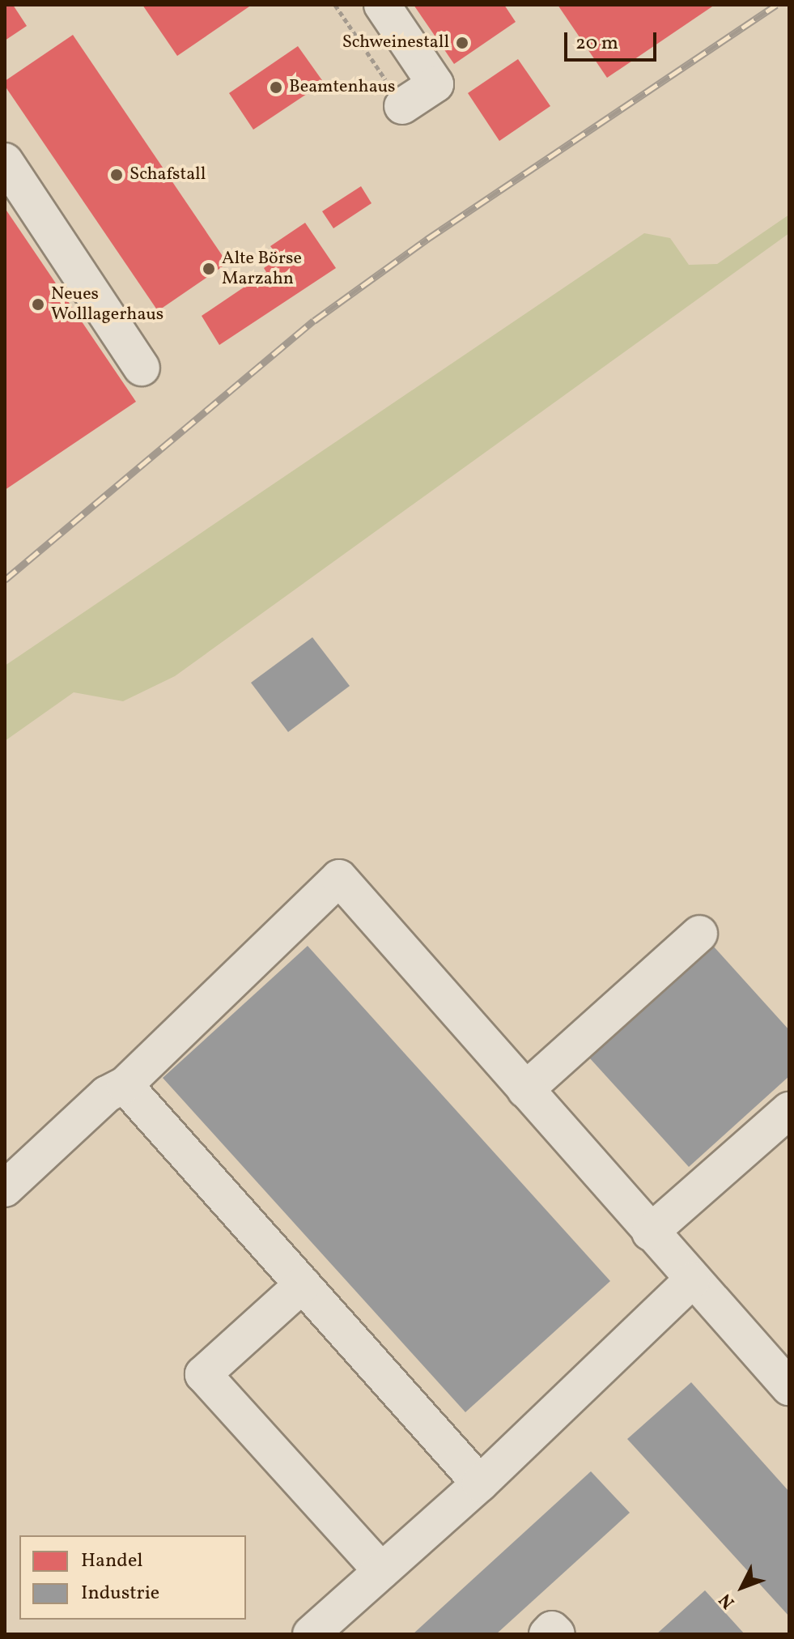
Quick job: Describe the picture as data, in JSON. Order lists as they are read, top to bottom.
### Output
{
  "places": [
    "Schweinestall",
    "Beamtenhaus",
    "Schafstall",
    "Alte Börse Marzahn",
    "Neues Wolllagerhaus"
  ],
  "legend": ["Handel", "Industrie"],
  "scale_bar": "20 m",
  "north": "bottom left"
}
